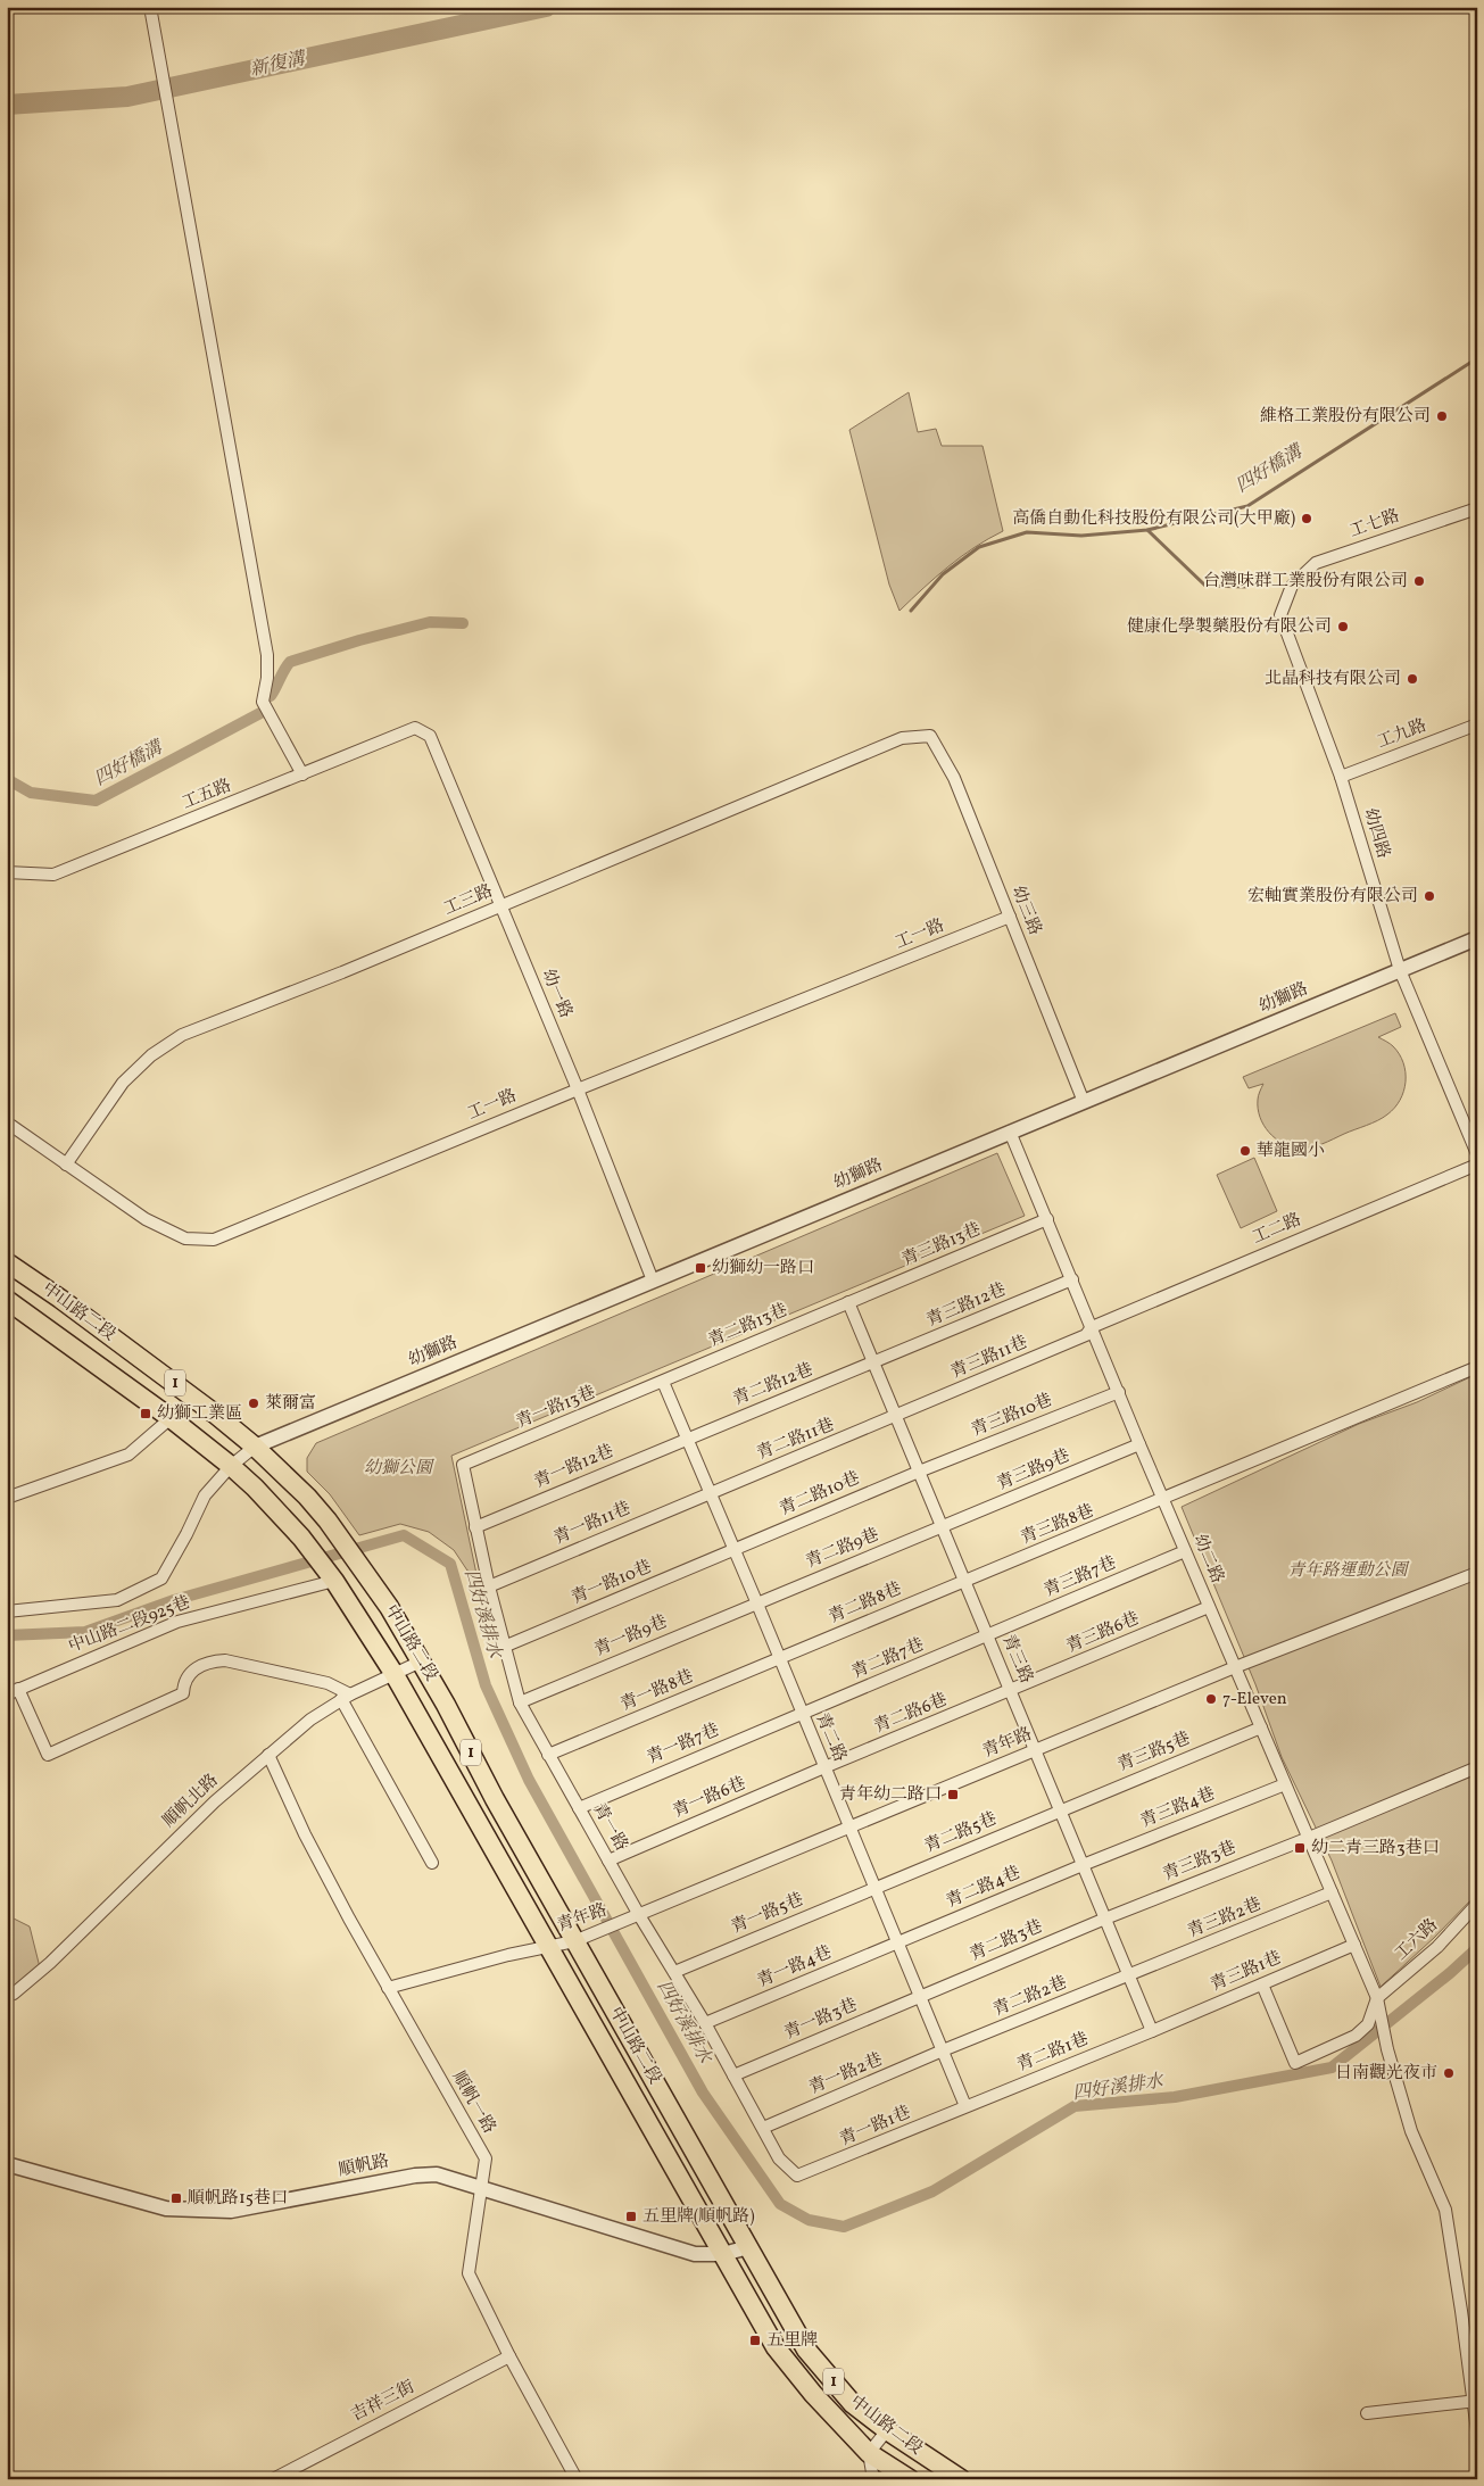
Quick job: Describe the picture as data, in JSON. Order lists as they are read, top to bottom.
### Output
{
  "streets": {
    "main road": ["中山路二段", "1"],
    "street": [
      "工七路",
      "工九路",
      "工五路",
      "幼四路",
      "工三路",
      "幼三路",
      "工一路",
      "幼一路",
      "幼獅路",
      "工二路",
      "青三路13巷",
      "青三路12巷",
      "青二路13巷",
      "青三路11巷",
      "青二路12巷",
      "青一路13巷",
      "青三路10巷",
      "青二路11巷",
      "青一路12巷",
      "青三路9巷",
      "青二路10巷",
      "青一路11巷",
      "青三路8巷",
      "青二路9巷",
      "幼二路",
      "青三路7巷",
      "青一路10巷",
      "青二路8巷",
      "中山路二段925巷",
      "青三路6巷",
      "青一路9巷",
      "青二路7巷",
      "青三路",
      "青一路8巷",
      "青二路6巷",
      "青二路",
      "青年路",
      "青一路7巷",
      "青三路5巷",
      "青一路6巷",
      "順帆北路",
      "青三路4巷",
      "青一路",
      "青二路5巷",
      "青三路3巷",
      "青二路4巷",
      "青一路5巷",
      "青三路2巷",
      "工六路",
      "青二路3巷",
      "青一路4巷",
      "青三路1巷",
      "青二路2巷",
      "青一路3巷",
      "青二路1巷",
      "青一路2巷",
      "順帆一路",
      "青一路1巷",
      "順帆路",
      "吉祥三街"
    ]
  },
  "crossings": [
    ["工七路", "幼四路"],
    ["工九路", "幼四路"],
    ["工五路", "幼一路"],
    ["幼四路", "幼獅路"],
    ["工三路", "幼三路"],
    ["工三路", "工一路"],
    ["工三路", "幼一路"],
    ["幼三路", "工一路"],
    ["幼三路", "幼獅路"],
    ["工一路", "幼一路"],
    ["幼一路", "幼獅路"],
    ["幼獅路", "中山路二段"],
    ["幼獅路", "幼二路"],
    ["工二路", "青三路11巷"],
    ["工二路", "幼二路"],
    ["青三路13巷", "青二路13巷"],
    ["青三路13巷", "幼二路"],
    ["青三路13巷", "青三路"],
    ["青三路12巷", "青二路12巷"],
    ["青三路12巷", "幼二路"],
    ["青三路12巷", "青三路"],
    ["中山路二段", "中山路二段925巷"],
    ["中山路二段", "青年路"],
    ["中山路二段", "順帆北路"],
    ["中山路二段", "順帆路"],
    ["青二路13巷", "青一路13巷"],
    ["青二路13巷", "青三路"],
    ["青二路13巷", "青二路"],
    ["青三路11巷", "青二路11巷"],
    ["青三路11巷", "幼二路"],
    ["青三路11巷", "青三路"],
    ["青二路12巷", "青一路12巷"],
    ["青二路12巷", "青三路"],
    ["青二路12巷", "青二路"],
    ["青一路13巷", "青二路"],
    ["青一路13巷", "青一路"],
    ["青三路10巷", "青二路10巷"],
    ["青三路10巷", "幼二路"],
    ["青三路10巷", "青三路"],
    ["青二路11巷", "青一路11巷"],
    ["青二路11巷", "青三路"],
    ["青二路11巷", "青二路"],
    ["青一路12巷", "青二路"],
    ["青一路12巷", "青一路"],
    ["青三路9巷", "青二路9巷"],
    ["青三路9巷", "幼二路"],
    ["青三路9巷", "青三路"],
    ["青二路10巷", "青一路10巷"],
    ["青二路10巷", "青三路"],
    ["青二路10巷", "青二路"],
    ["青一路11巷", "青二路"],
    ["青一路11巷", "青一路"],
    ["青三路8巷", "幼二路"],
    ["青三路8巷", "青二路8巷"],
    ["青三路8巷", "青三路"],
    ["青二路9巷", "青一路9巷"],
    ["青二路9巷", "青三路"],
    ["青二路9巷", "青二路"],
    ["幼二路", "青三路7巷"],
    ["幼二路", "青三路6巷"],
    ["幼二路", "青年路"],
    ["幼二路", "青三路5巷"],
    ["幼二路", "青三路4巷"],
    ["幼二路", "青三路3巷"],
    ["幼二路", "青三路2巷"],
    ["幼二路", "工六路"],
    ["幼二路", "青三路1巷"],
    ["青三路7巷", "青二路7巷"],
    ["青三路7巷", "青三路"],
    ["青一路10巷", "青二路"],
    ["青一路10巷", "青一路"],
    ["青二路8巷", "青三路"],
    ["青二路8巷", "青一路8巷"],
    ["青二路8巷", "青二路"],
    ["青三路6巷", "青三路"],
    ["青三路6巷", "青二路6巷"],
    ["青一路9巷", "青二路"],
    ["青一路9巷", "青一路"],
    ["青二路7巷", "青三路"],
    ["青二路7巷", "青二路"],
    ["青二路7巷", "青一路7巷"],
    ["青三路", "青二路6巷"],
    ["青三路", "青年路"],
    ["青三路", "青三路5巷"],
    ["青三路", "青三路4巷"],
    ["青三路", "青二路5巷"],
    ["青三路", "青三路3巷"],
    ["青三路", "青二路4巷"],
    ["青三路", "青三路2巷"],
    ["青三路", "青二路3巷"],
    ["青三路", "青三路1巷"],
    ["青三路", "青二路2巷"],
    ["青三路", "青二路1巷"],
    ["青一路8巷", "青二路"],
    ["青一路8巷", "青一路"],
    ["青二路6巷", "青二路"],
    ["青二路6巷", "青一路6巷"],
    ["青二路", "青年路"],
    ["青二路", "青一路7巷"],
    ["青二路", "青一路6巷"],
    ["青二路", "青二路5巷"],
    ["青二路", "青二路4巷"],
    ["青二路", "青一路5巷"],
    ["青二路", "青二路3巷"],
    ["青二路", "青一路4巷"],
    ["青二路", "青二路2巷"],
    ["青二路", "青一路3巷"],
    ["青二路", "青二路1巷"],
    ["青二路", "青一路2巷"],
    ["青二路", "青一路1巷"],
    ["青年路", "青一路"],
    ["青年路", "順帆一路"],
    ["青一路7巷", "青一路"],
    ["青三路5巷", "青二路5巷"],
    ["青一路6巷", "青一路"],
    ["順帆北路", "順帆一路"],
    ["青三路4巷", "青二路4巷"],
    ["青一路", "青一路5巷"],
    ["青一路", "青一路4巷"],
    ["青一路", "青一路3巷"],
    ["青一路", "青一路2巷"],
    ["青一路", "青一路1巷"],
    ["青二路5巷", "青一路5巷"],
    ["青三路3巷", "青二路3巷"],
    ["青二路4巷", "青一路4巷"],
    ["青三路2巷", "青二路2巷"],
    ["青二路3巷", "青一路3巷"],
    ["青三路1巷", "青二路1巷"],
    ["青二路2巷", "青一路2巷"],
    ["青二路1巷", "青一路1巷"],
    ["順帆一路", "順帆路"],
    ["順帆一路", "吉祥三街"]
  ],
  "water": ["新復溝", "四好橋溝", "四好溪排水"],
  "parks": ["幼獅公園", "青年路運動公園"],
  "places": {
    "other": [
      "維格工業股份有限公司",
      "高僑自動化科技股份有限公司(大甲廠)",
      "台灣味群工業股份有限公司",
      "健康化學製藥股份有限公司",
      "北晶科技有限公司",
      "宏軸實業股份有限公司",
      "華龍國小",
      "萊爾富",
      "7-Eleven",
      "日南觀光夜市"
    ],
    "transit": [
      "幼獅幼一路口",
      "幼獅工業區",
      "青年幼二路口",
      "幼二青三路3巷口",
      "順帆路15巷口",
      "五里牌(順帆路)",
      "五里牌"
    ]
  }
}
